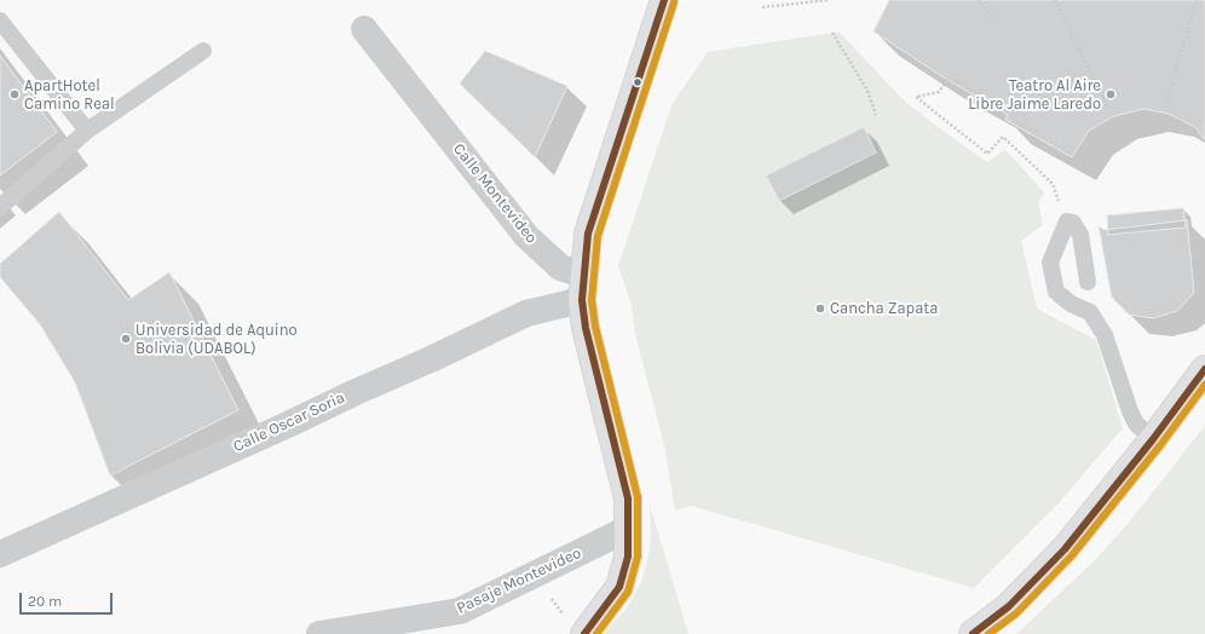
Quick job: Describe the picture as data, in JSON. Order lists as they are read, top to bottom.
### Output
{
  "streets": {
    "street": ["Calle Montevideo", "Calle Oscar Soria", "Pasaje Montevideo"]
  },
  "places": [
    "ApartHotel Camino Real",
    "Teatro Al Aire Libre Jaime Laredo",
    "Cancha Zapata",
    "Universidad de Aquino Bolivia (UDABOL)"
  ],
  "scale_bar": "20 m"
}
